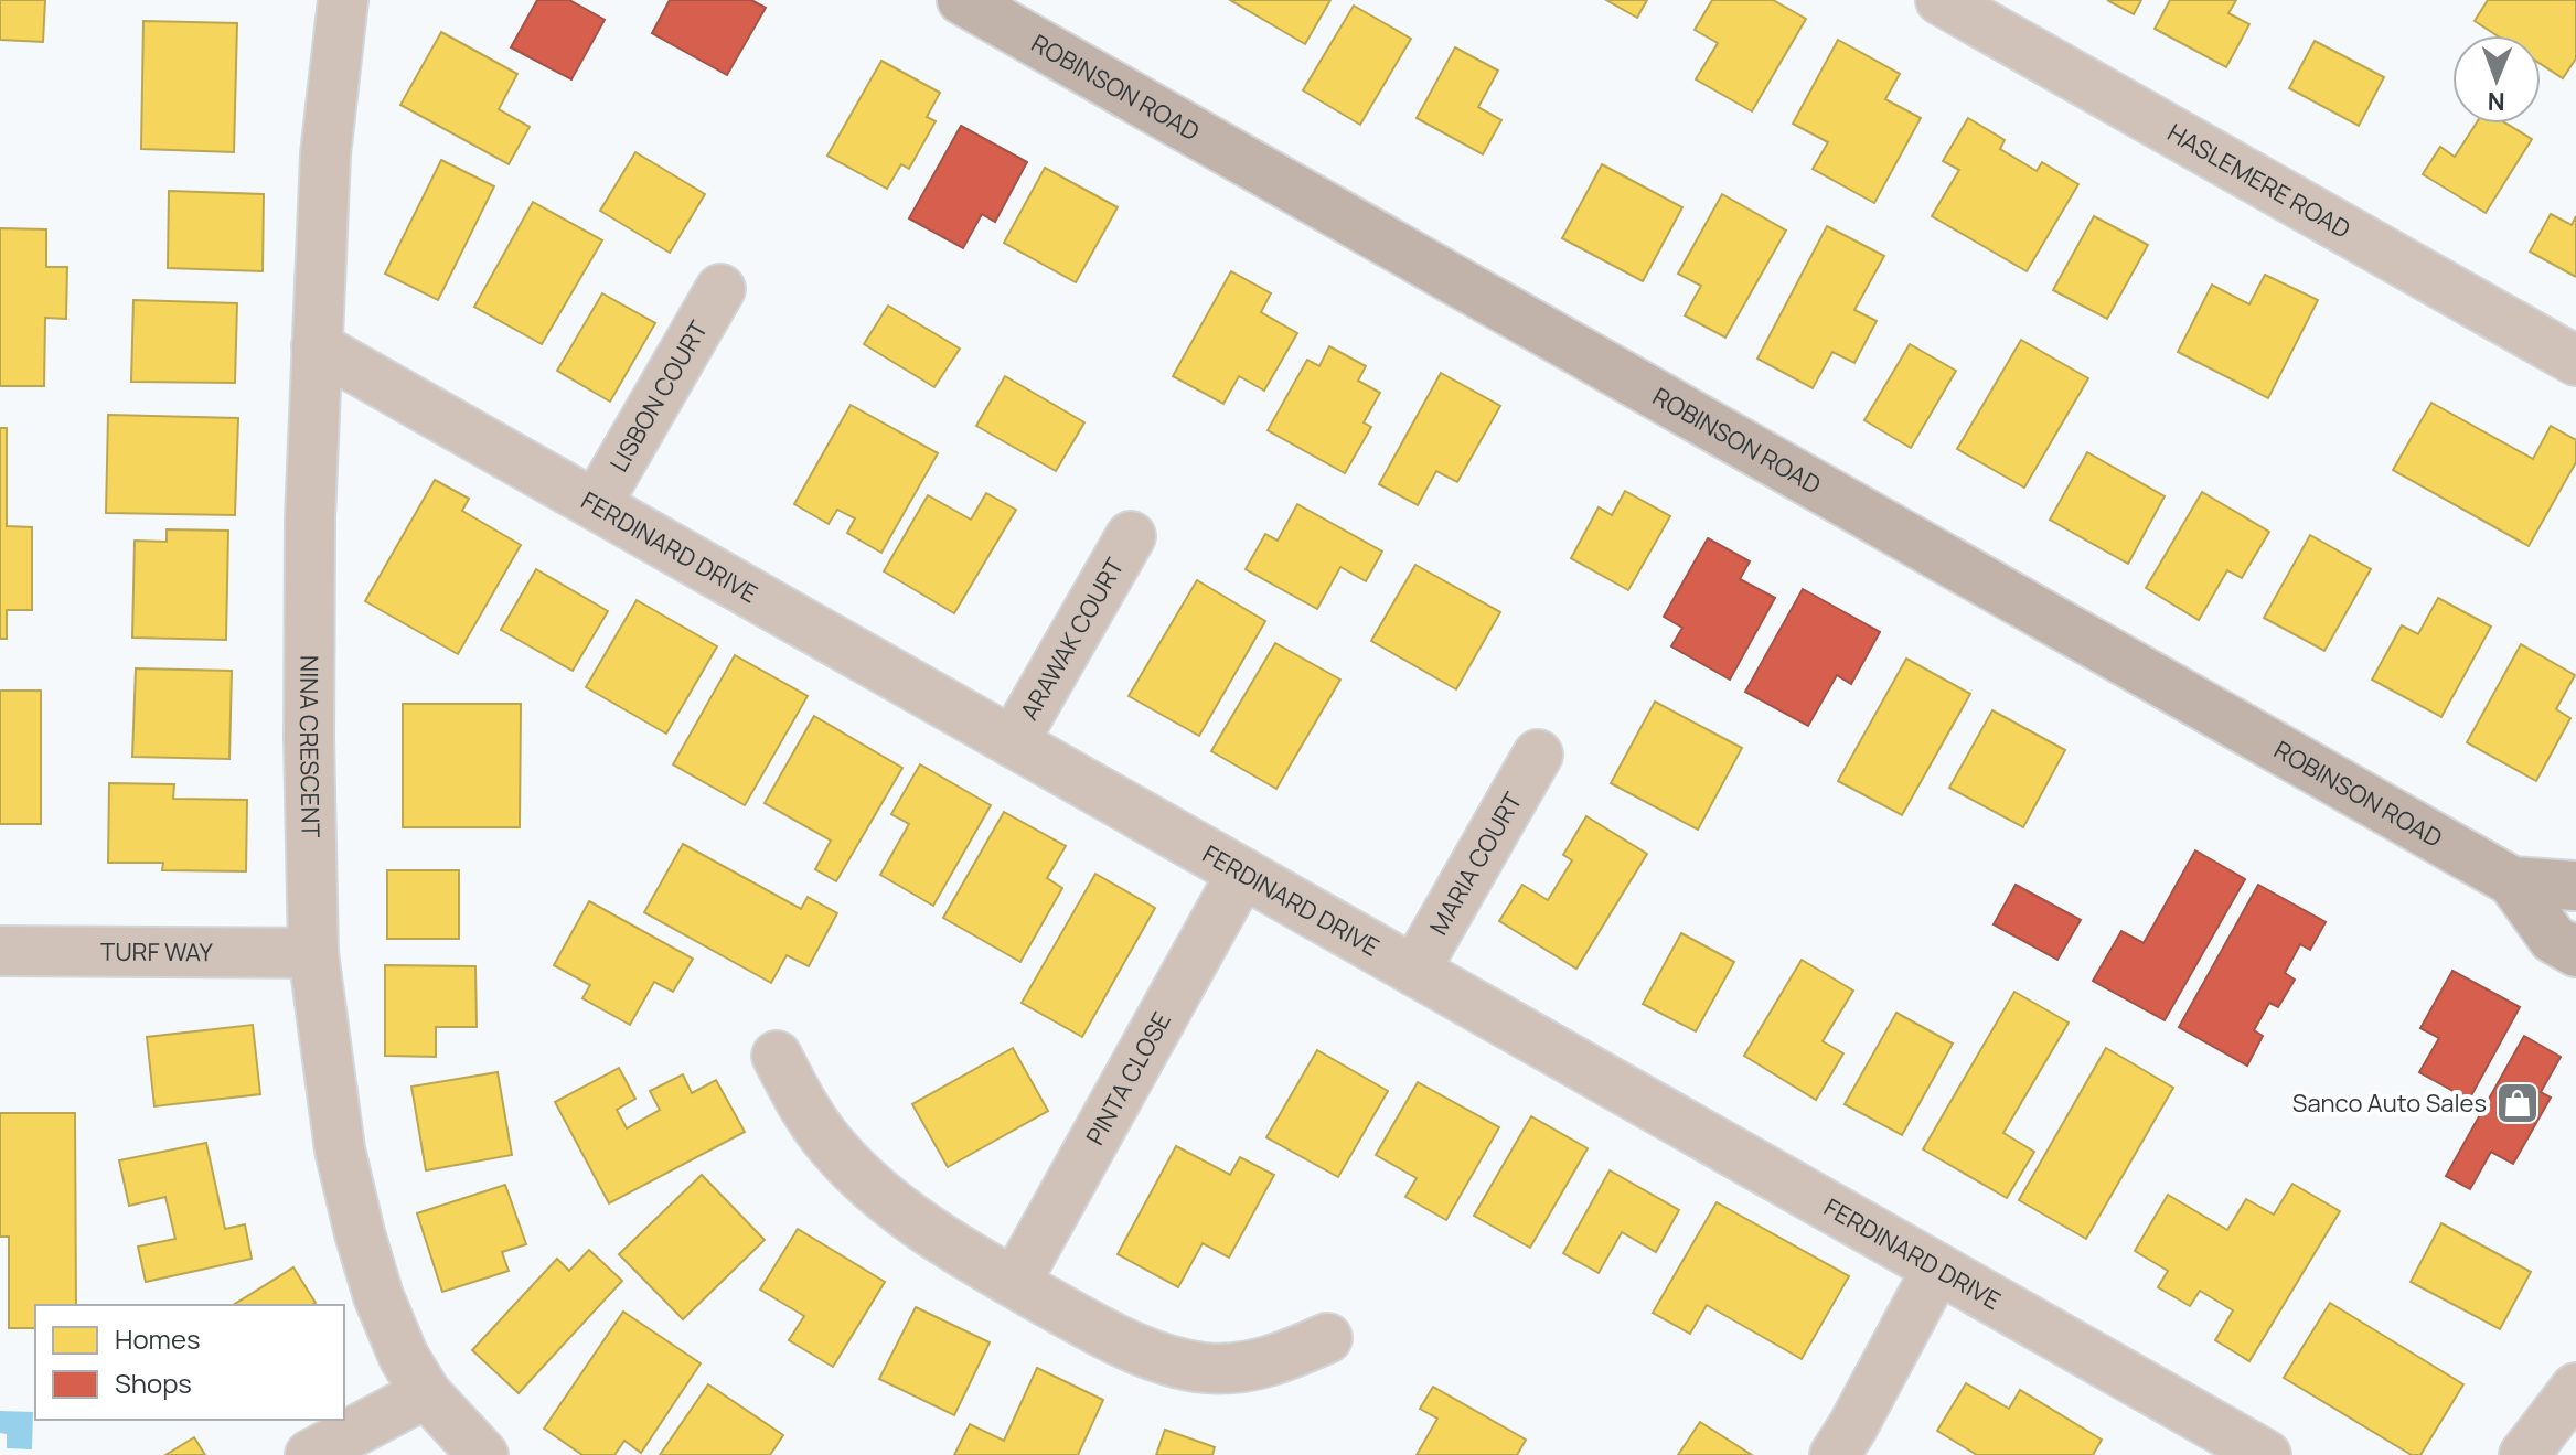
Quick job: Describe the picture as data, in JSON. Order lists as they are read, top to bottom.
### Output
{
  "streets": {
    "highway": ["ROBINSON ROAD"],
    "street": [
      "HASLEMERE ROAD",
      "LISBON COURT",
      "FERDINARD DRIVE",
      "ARAWAK COURT",
      "NINA CRESCENT",
      "MARIA COURT",
      "TURF WAY",
      "PINTA CLOSE"
    ]
  },
  "crossings": [
    ["LISBON COURT", "FERDINARD DRIVE"],
    ["FERDINARD DRIVE", "ARAWAK COURT"],
    ["FERDINARD DRIVE", "NINA CRESCENT"],
    ["FERDINARD DRIVE", "MARIA COURT"],
    ["FERDINARD DRIVE", "PINTA CLOSE"],
    ["NINA CRESCENT", "TURF WAY"]
  ],
  "places": {
    "shop": ["Sanco Auto Sales"]
  },
  "legend": ["Homes", "Shops"],
  "north": "bottom"
}
